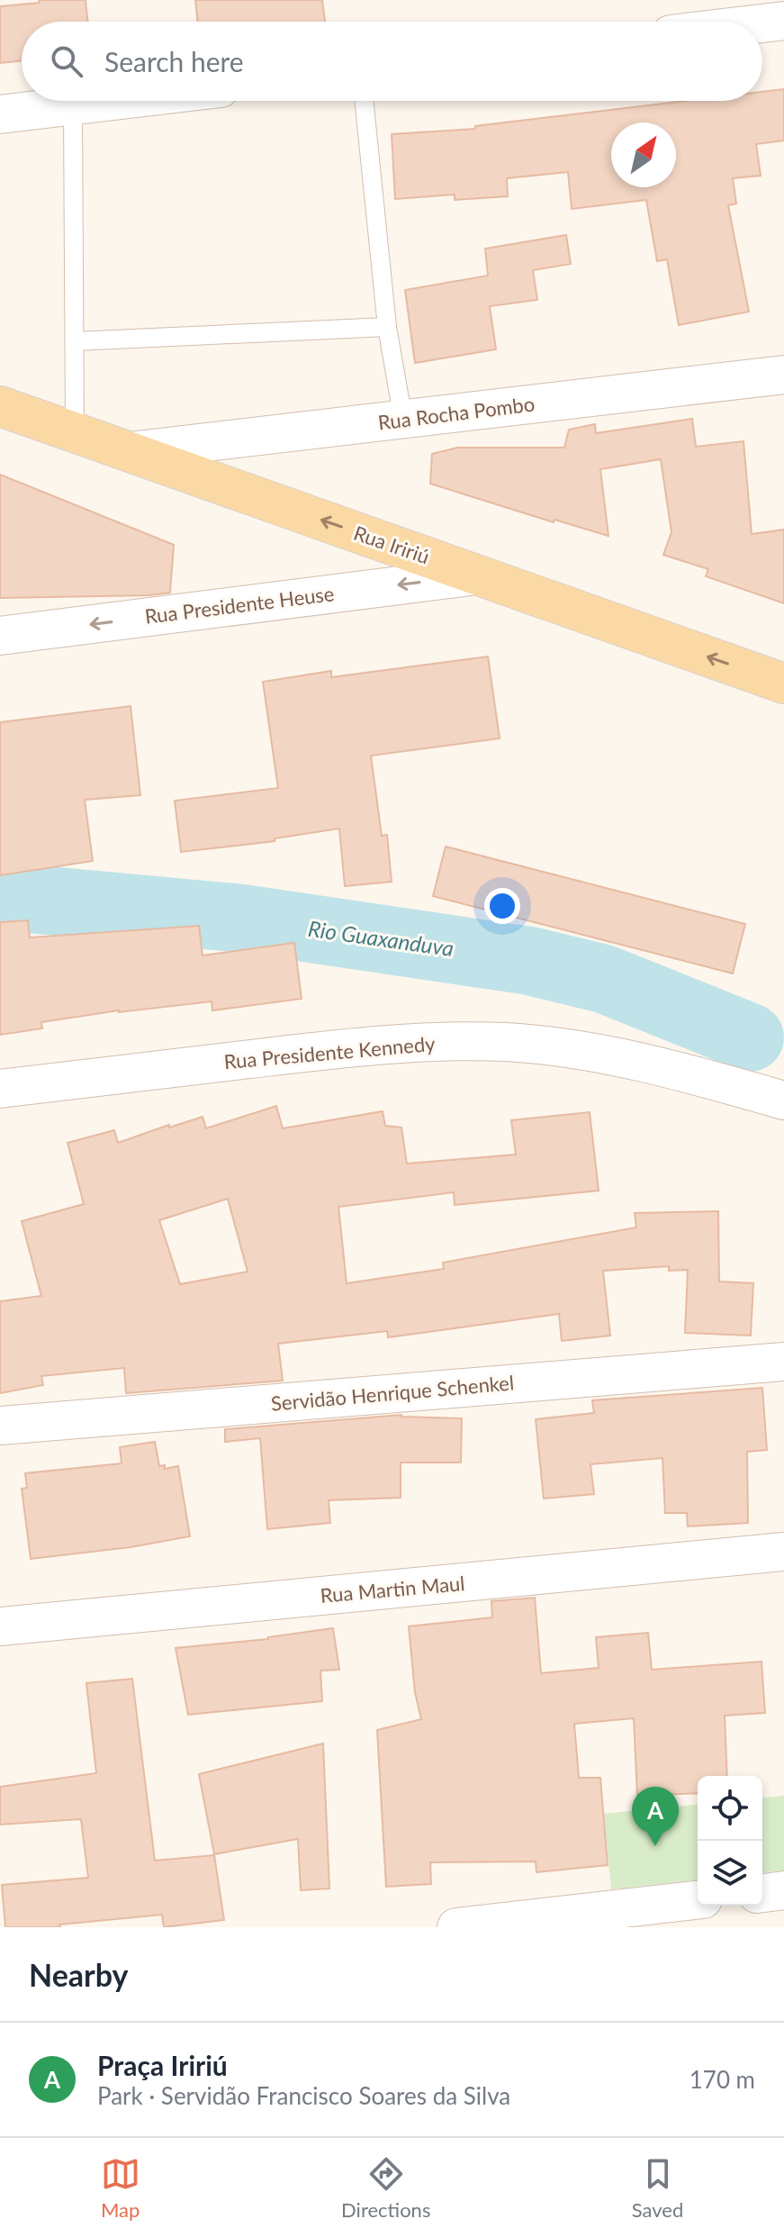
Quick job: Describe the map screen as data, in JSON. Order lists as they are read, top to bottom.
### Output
{
  "streets": {
    "main road": ["Rua Iririú"],
    "street": [
      "Rua Rocha Pombo",
      "Rua Presidente Heuse",
      "Rua Presidente Kennedy",
      "Servidão Henrique Schenkel",
      "Rua Martin Maul"
    ]
  },
  "crossings": [
    ["Rua Rocha Pombo", "Rua Iririú"],
    ["Rua Iririú", "Rua Presidente Heuse"]
  ],
  "one_way": ["Rua Iririú", "Rua Presidente Heuse"],
  "water": ["Rio Guaxanduva"],
  "north": "top right",
  "page": {
    "search": "Search here",
    "pins": "A",
    "heading": "Nearby",
    "list": [
      {
        "mark": "A",
        "name": "Praça Iririú",
        "note": "Park · Servidão Francisco Soares da Silva",
        "value": "170 m"
      }
    ],
    "nav": ["Map", "Directions", "Saved"]
  }
}
